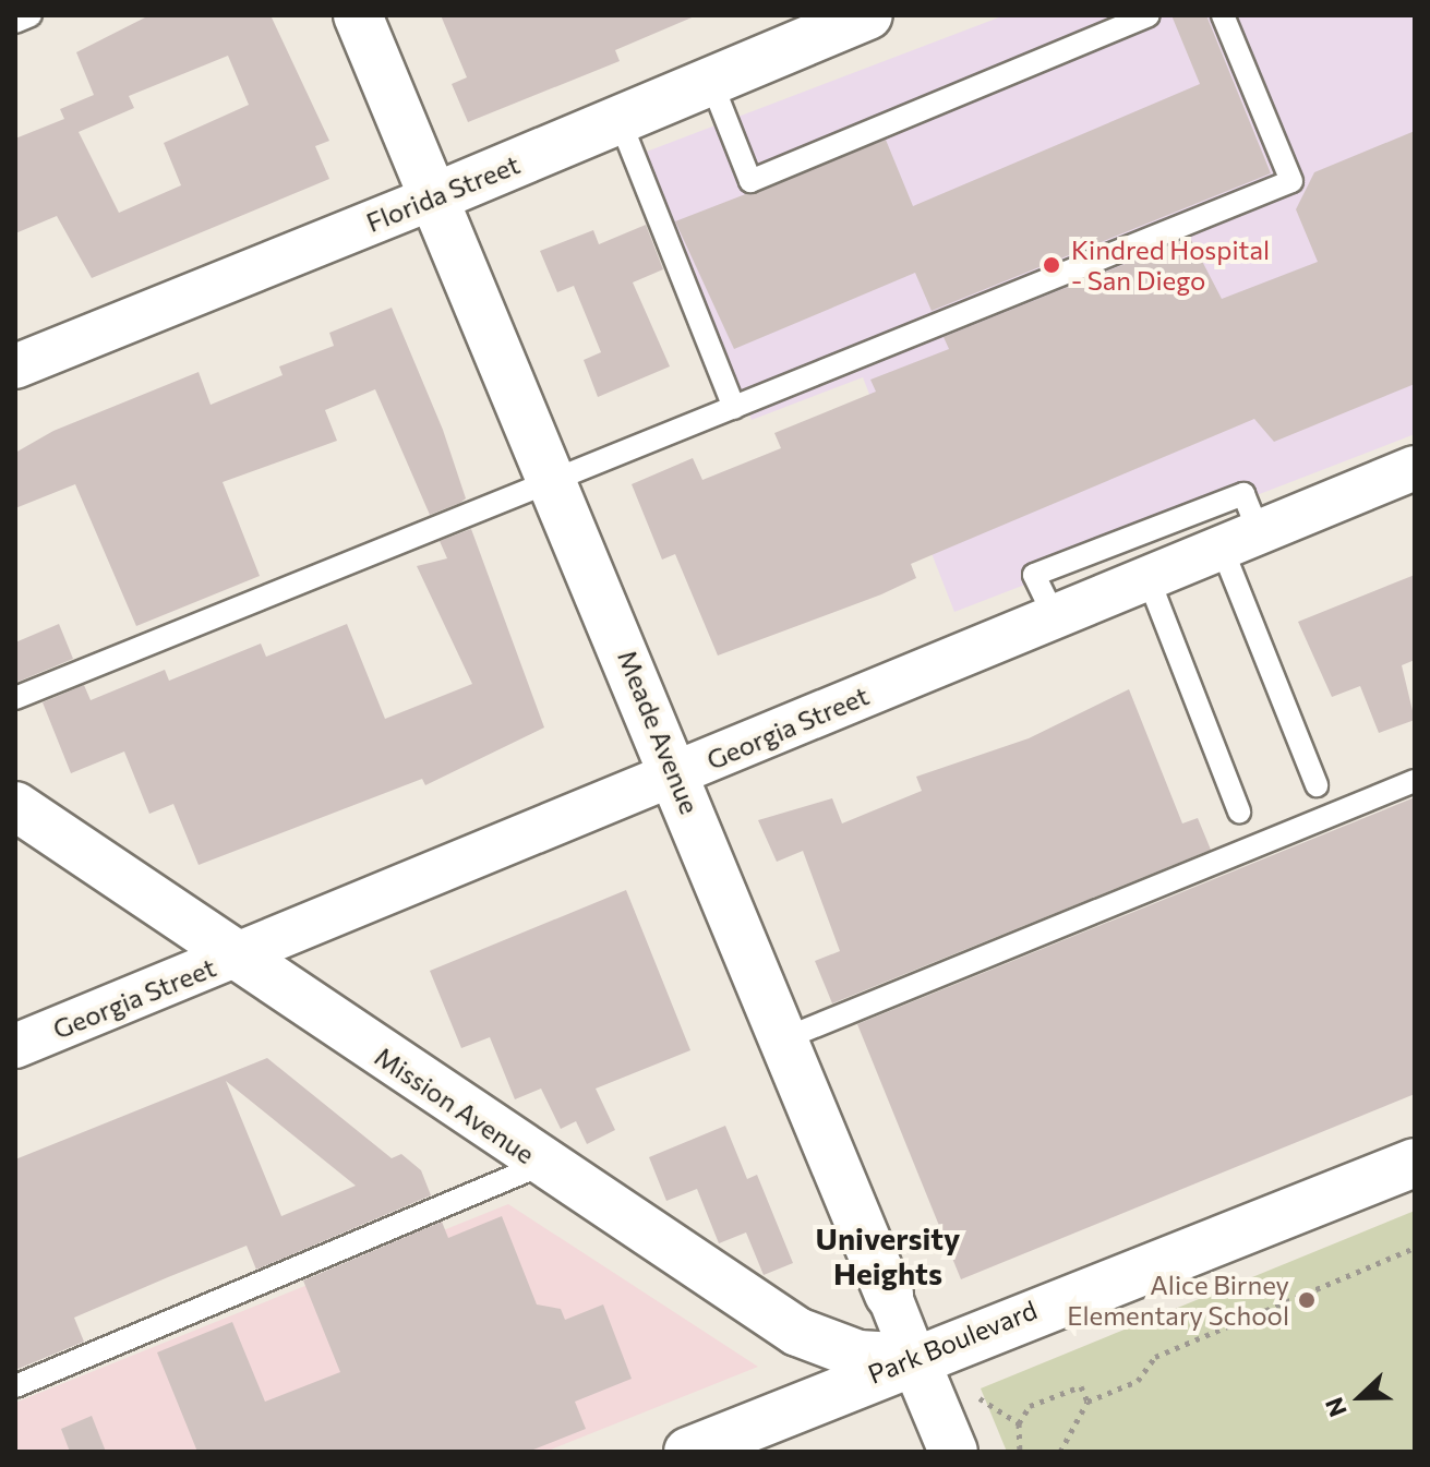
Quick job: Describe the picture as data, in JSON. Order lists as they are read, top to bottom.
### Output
{
  "streets": {
    "street": [
      "Florida Street",
      "Georgia Street",
      "Meade Avenue",
      "Mission Avenue",
      "Park Boulevard"
    ]
  },
  "crossings": [
    ["Florida Street", "Meade Avenue"],
    ["Georgia Street", "Meade Avenue"],
    ["Georgia Street", "Mission Avenue"],
    ["Meade Avenue", "Mission Avenue"],
    ["Meade Avenue", "Park Boulevard"],
    ["Mission Avenue", "Park Boulevard"]
  ],
  "districts": ["University Heights"],
  "places": ["Kindred Hospital - San Diego", "Alice Birney Elementary School"],
  "north": "left"
}
